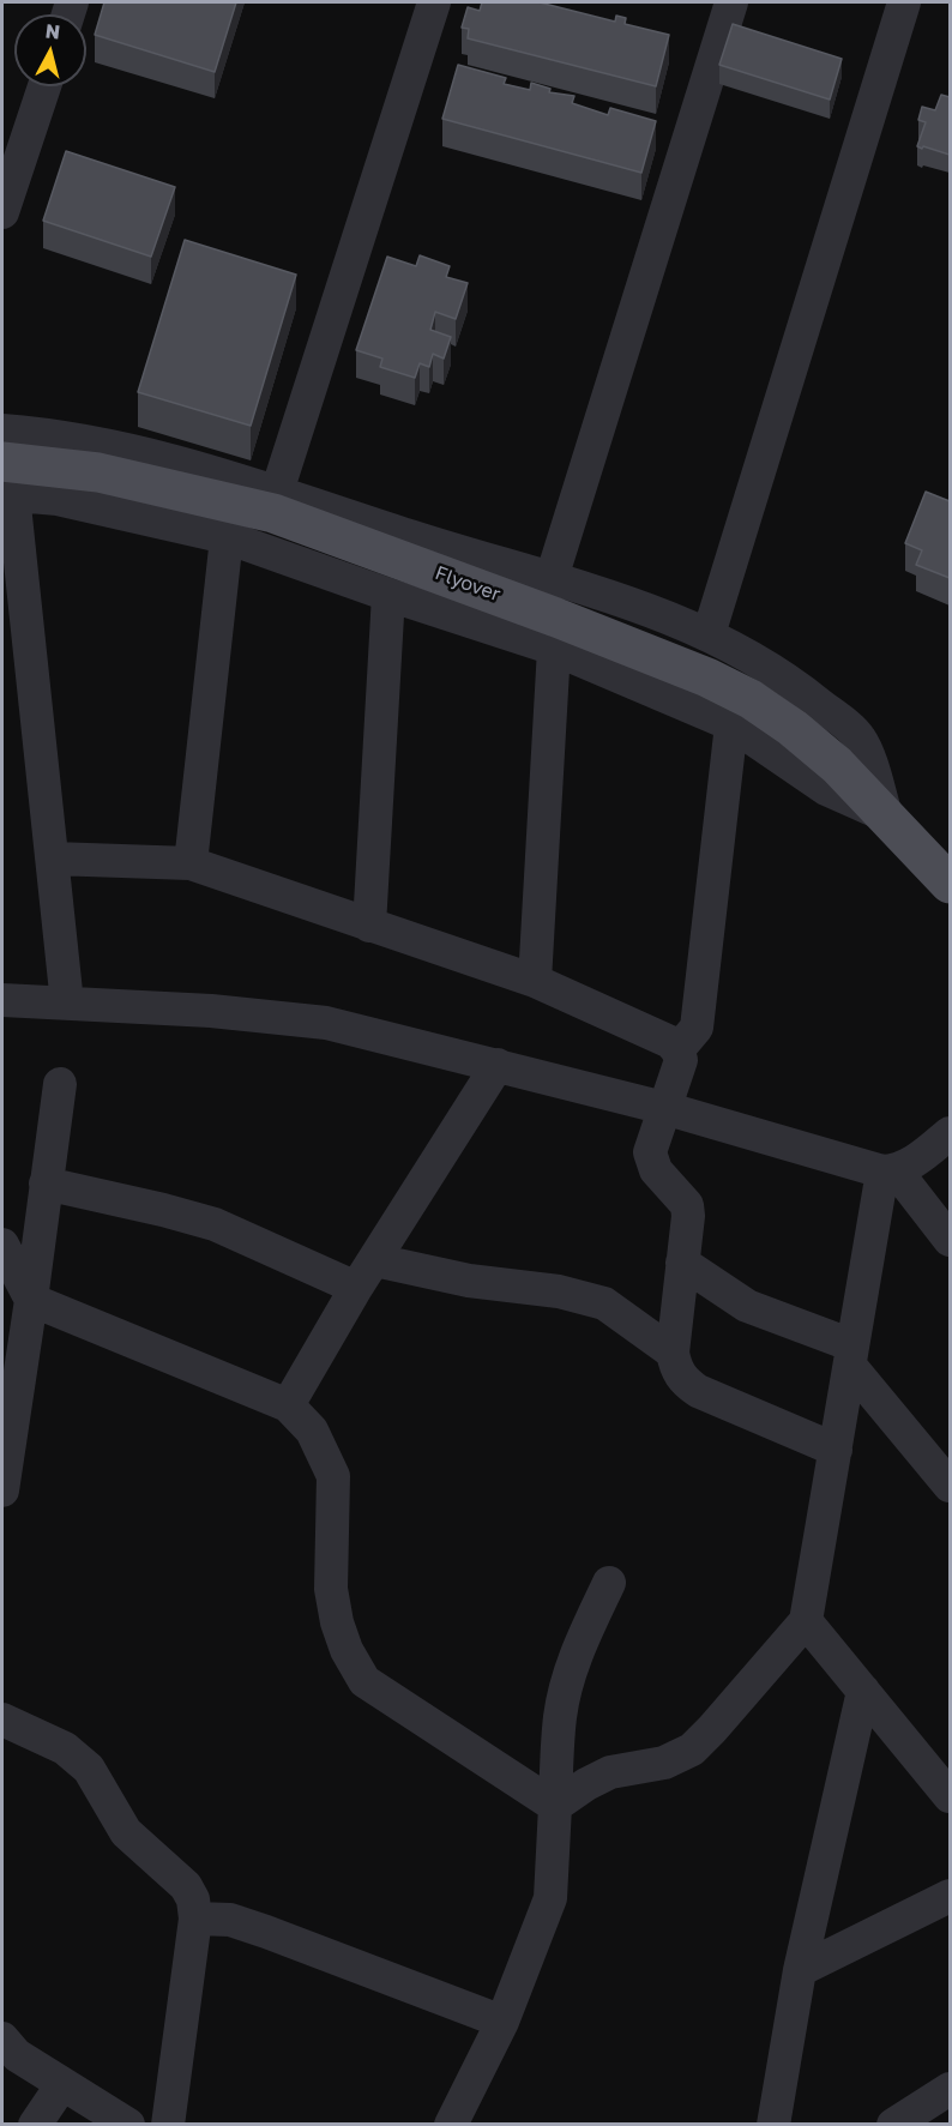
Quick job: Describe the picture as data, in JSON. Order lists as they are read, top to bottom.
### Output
{
  "streets": {
    "main road": ["Flyover"]
  },
  "north": "top"
}
